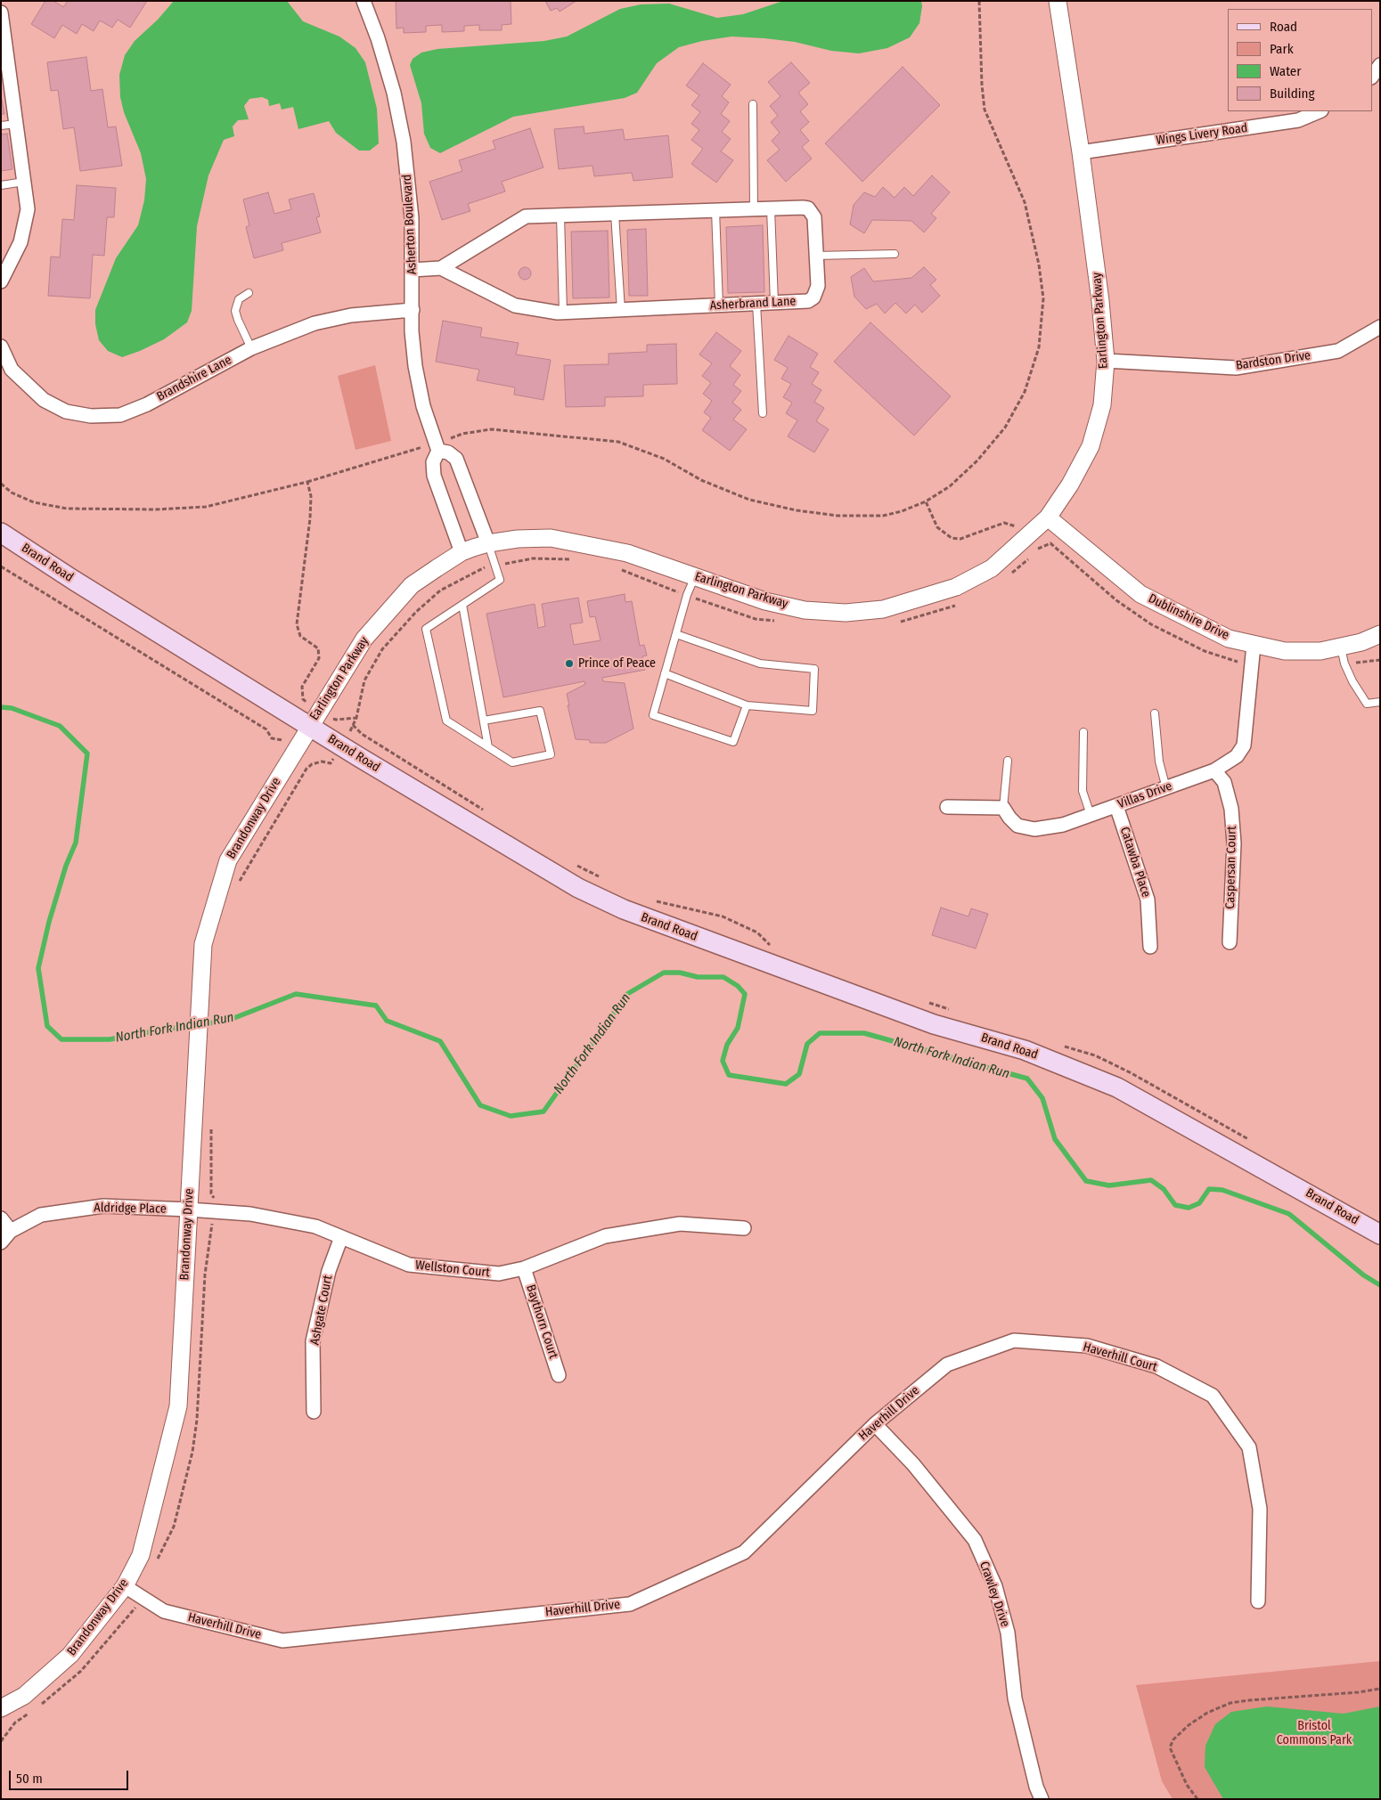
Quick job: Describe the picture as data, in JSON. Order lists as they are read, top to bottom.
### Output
{
  "streets": {
    "main road": ["Brand Road"],
    "street": [
      "Wings Livery Road",
      "Asherton Boulevard",
      "Asherbrand Lane",
      "Earlington Parkway",
      "Bardston Drive",
      "Brandshire Lane",
      "Dublinshire Drive",
      "Villas Drive",
      "Brandonway Drive",
      "Catawba Place",
      "Caspersan Court",
      "Aldridge Place",
      "Wellston Court",
      "Ashgate Court",
      "Baythorn Court",
      "Haverhill Court",
      "Haverhill Drive",
      "Crawley Drive"
    ]
  },
  "crossings": [
    ["Wings Livery Road", "Earlington Parkway"],
    ["Asherton Boulevard", "Asherbrand Lane"],
    ["Asherton Boulevard", "Earlington Parkway"],
    ["Asherton Boulevard", "Brandshire Lane"],
    ["Earlington Parkway", "Bardston Drive"],
    ["Earlington Parkway", "Brand Road"],
    ["Earlington Parkway", "Dublinshire Drive"],
    ["Earlington Parkway", "Brandonway Drive"],
    ["Brand Road", "Brandonway Drive"],
    ["Dublinshire Drive", "Villas Drive"],
    ["Villas Drive", "Catawba Place"],
    ["Villas Drive", "Caspersan Court"],
    ["Brandonway Drive", "Aldridge Place"],
    ["Brandonway Drive", "Wellston Court"],
    ["Brandonway Drive", "Haverhill Drive"],
    ["Aldridge Place", "Wellston Court"],
    ["Wellston Court", "Ashgate Court"],
    ["Wellston Court", "Baythorn Court"],
    ["Haverhill Court", "Haverhill Drive"],
    ["Haverhill Drive", "Crawley Drive"]
  ],
  "water": ["North Fork Indian Run"],
  "parks": ["Bristol Commons Park"],
  "places": ["Prince of Peace"],
  "legend": [
    "Road",
    "Park",
    "Water",
    "Building"
  ],
  "scale_bar": "50 m"
}
